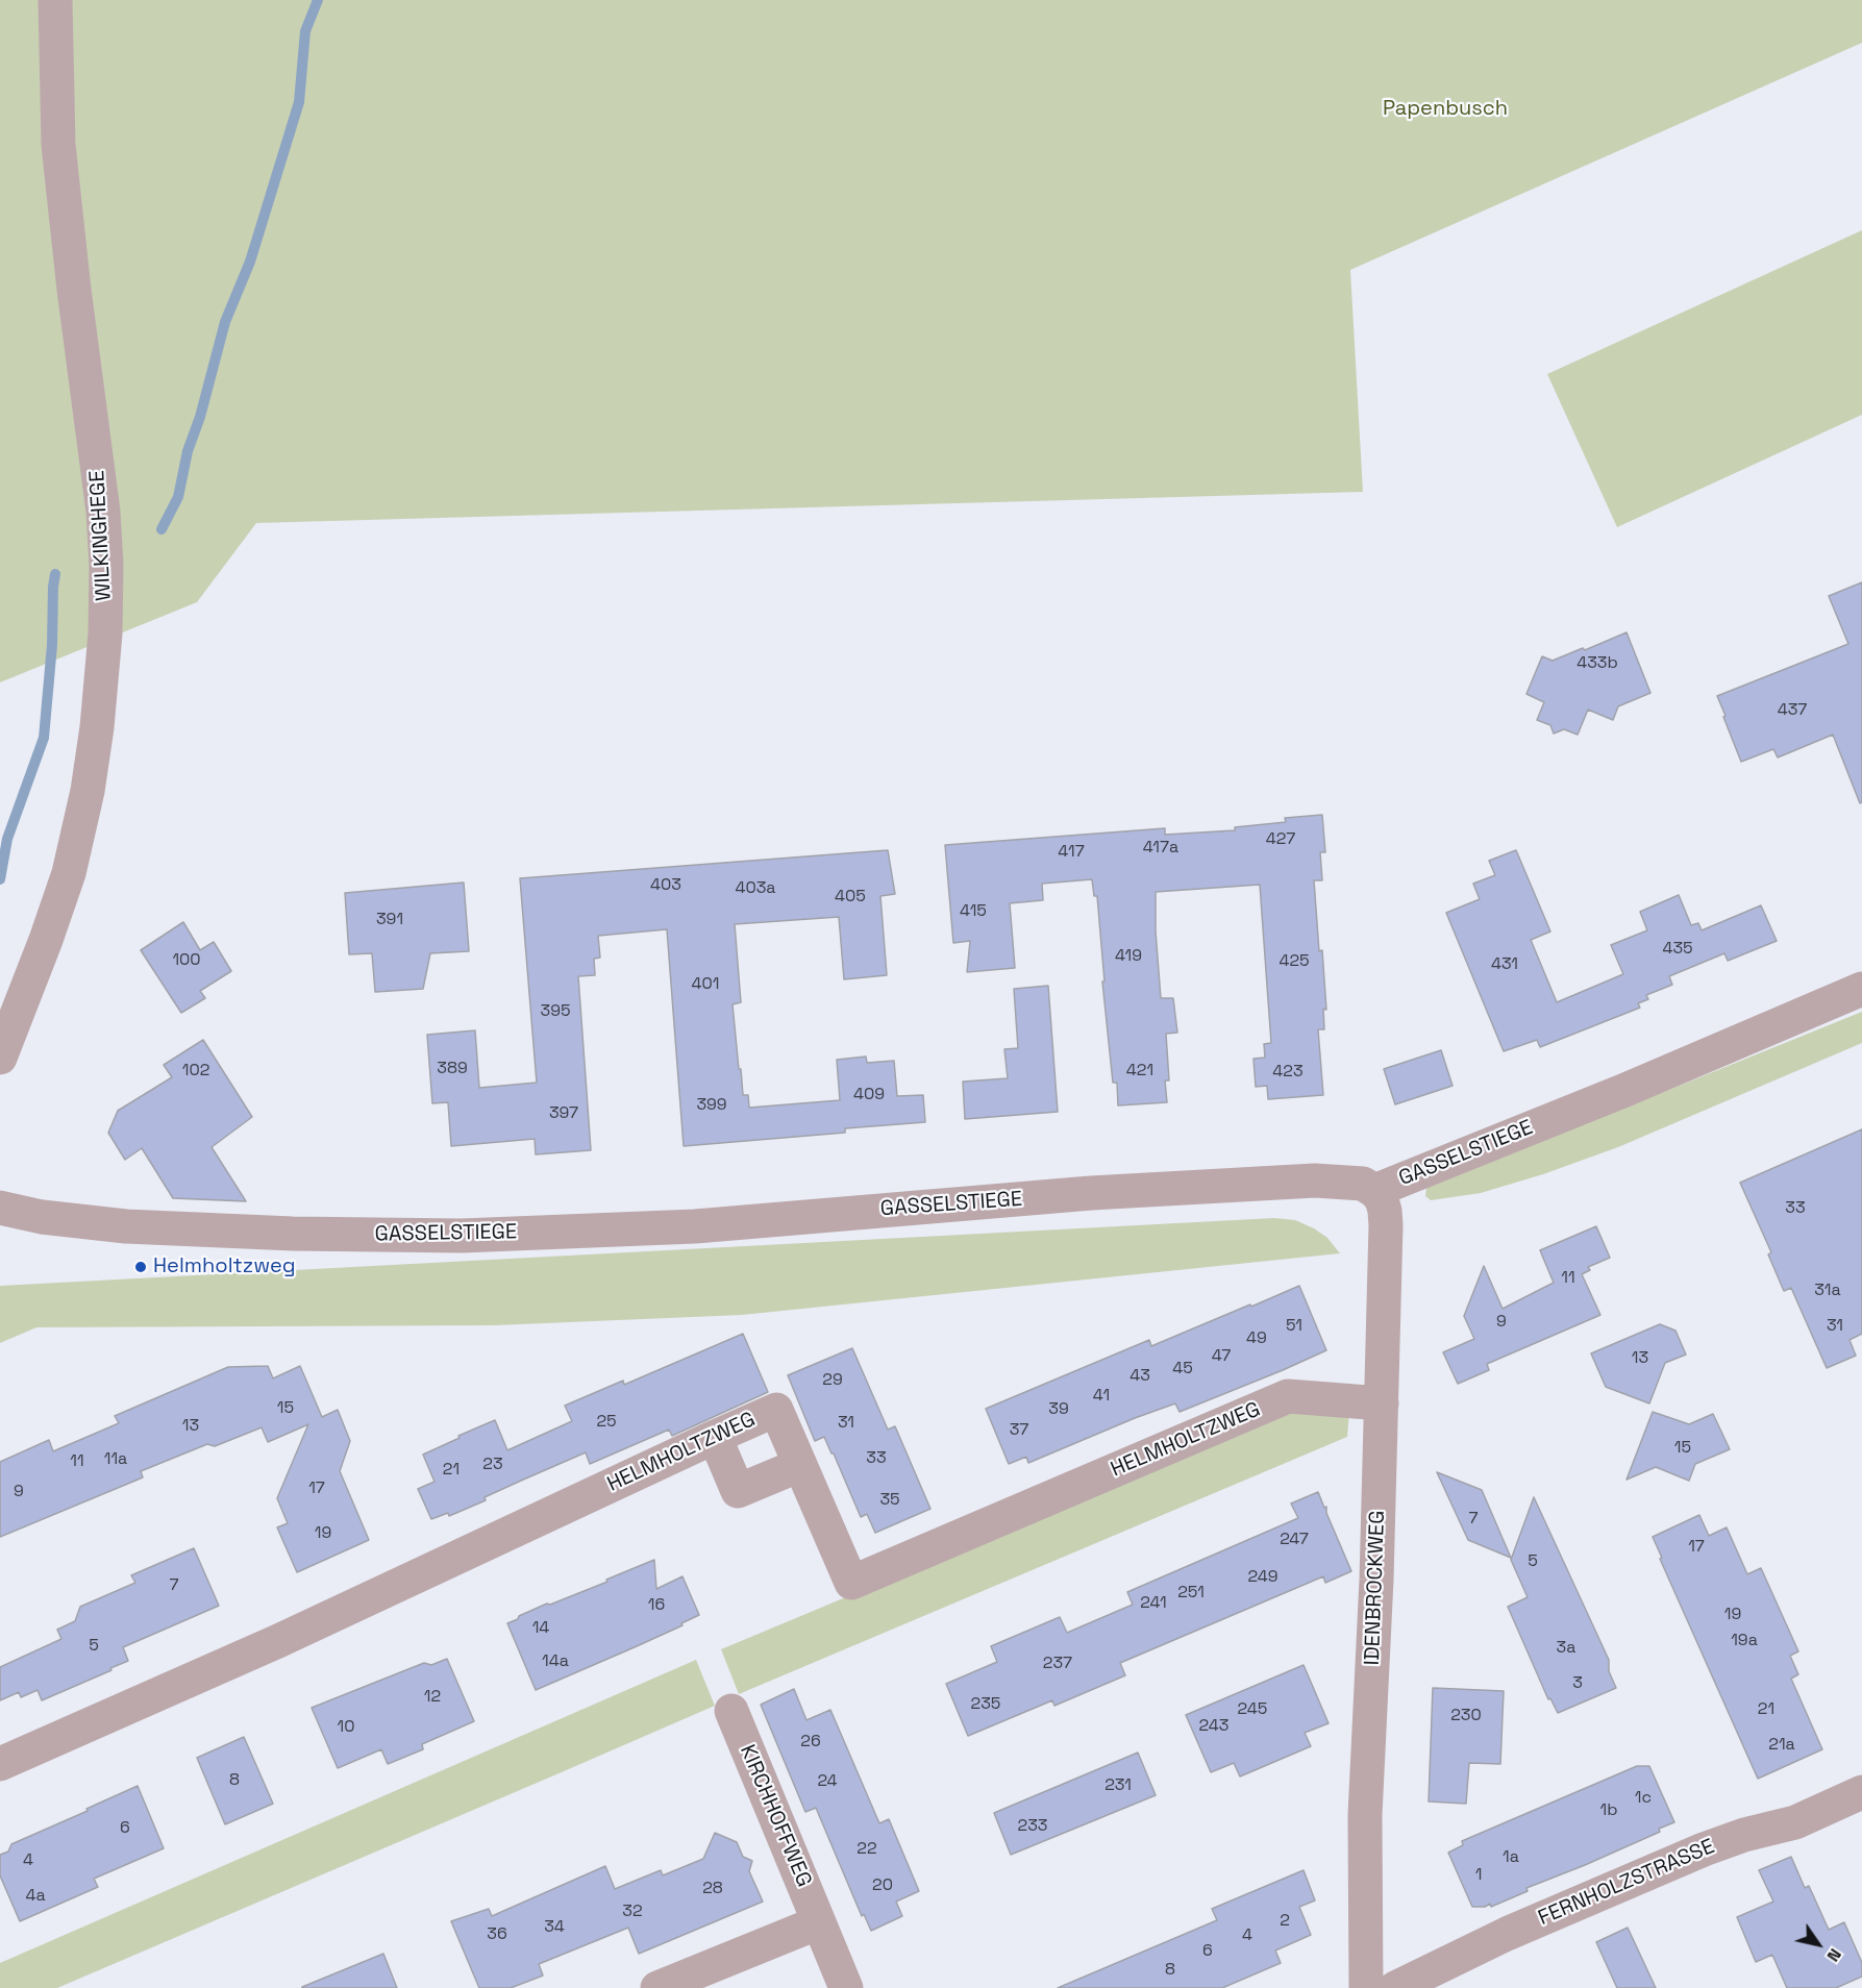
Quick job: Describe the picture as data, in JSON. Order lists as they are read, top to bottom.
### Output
{
  "streets": {
    "street": [
      "WILKINGHEGE",
      "GASSELSTIEGE",
      "HELMHOLTZWEG",
      "IDENBROCKWEG",
      "KIRCHHOFFWEG",
      "FERNHOLZSTRASSE"
    ]
  },
  "crossings": [
    ["GASSELSTIEGE", "IDENBROCKWEG"],
    ["HELMHOLTZWEG", "IDENBROCKWEG"]
  ],
  "parks": ["Papenbusch"],
  "places": ["Helmholtzweg"],
  "house_numbers": [
    "433b",
    "437",
    "427",
    "417a",
    "417",
    "403",
    "403a",
    "405",
    "415",
    "391",
    "435",
    "419",
    "100",
    "425",
    "431",
    "401",
    "395",
    "389",
    "102",
    "421",
    "423",
    "409",
    "399",
    "397",
    "33",
    "11",
    "31a",
    "9",
    "51",
    "31",
    "49",
    "47",
    "13",
    "45",
    "43",
    "29",
    "41",
    "15",
    "39",
    "25",
    "31",
    "13",
    "37",
    "15",
    "33",
    "11a",
    "11",
    "23",
    "21",
    "17",
    "9",
    "35",
    "7",
    "19",
    "247",
    "17",
    "5",
    "249",
    "7",
    "251",
    "241",
    "16",
    "19",
    "14",
    "19a",
    "5",
    "3a",
    "14a",
    "237",
    "3",
    "12",
    "235",
    "245",
    "21",
    "230",
    "243",
    "10",
    "26",
    "21a",
    "8",
    "24",
    "231",
    "1c",
    "1b",
    "233",
    "6",
    "22",
    "1a",
    "4",
    "1",
    "20",
    "28",
    "4a",
    "32",
    "2",
    "34",
    "36",
    "4",
    "6",
    "8"
  ],
  "north": "bottom right"
}
